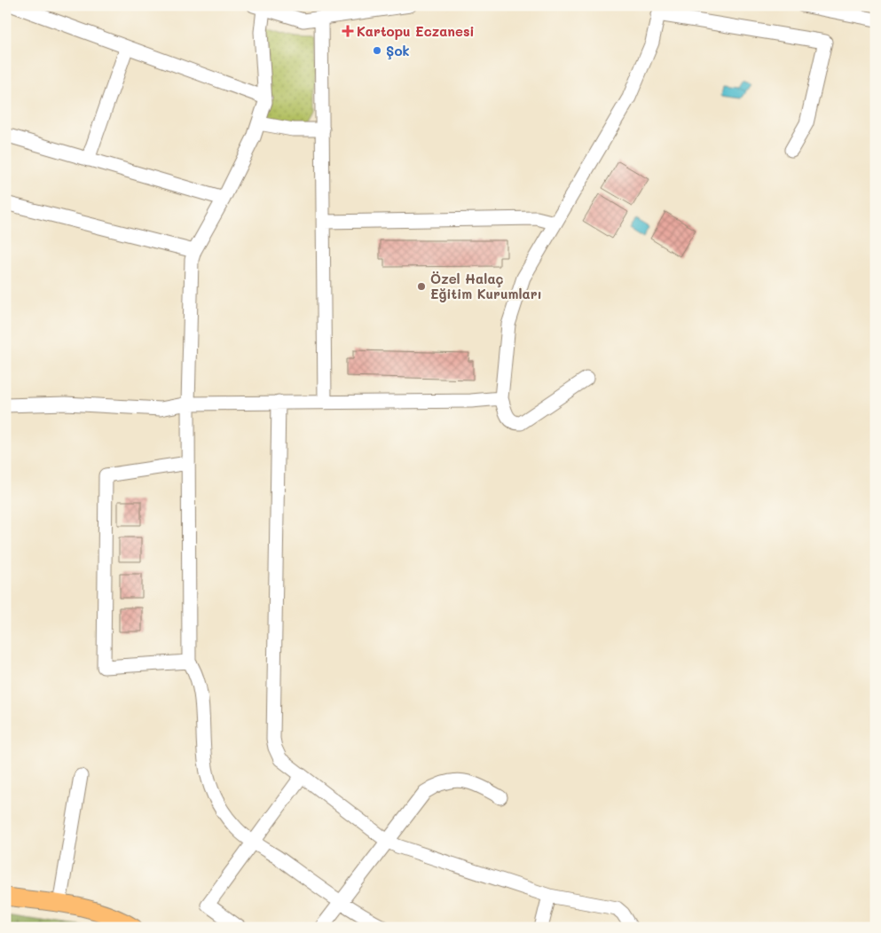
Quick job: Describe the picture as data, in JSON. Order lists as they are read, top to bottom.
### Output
{
  "places": {
    "health": ["Kartopu Eczanesi"],
    "other": ["Şok", "Özel Halaç Eğitim Kurumları"]
  }
}
